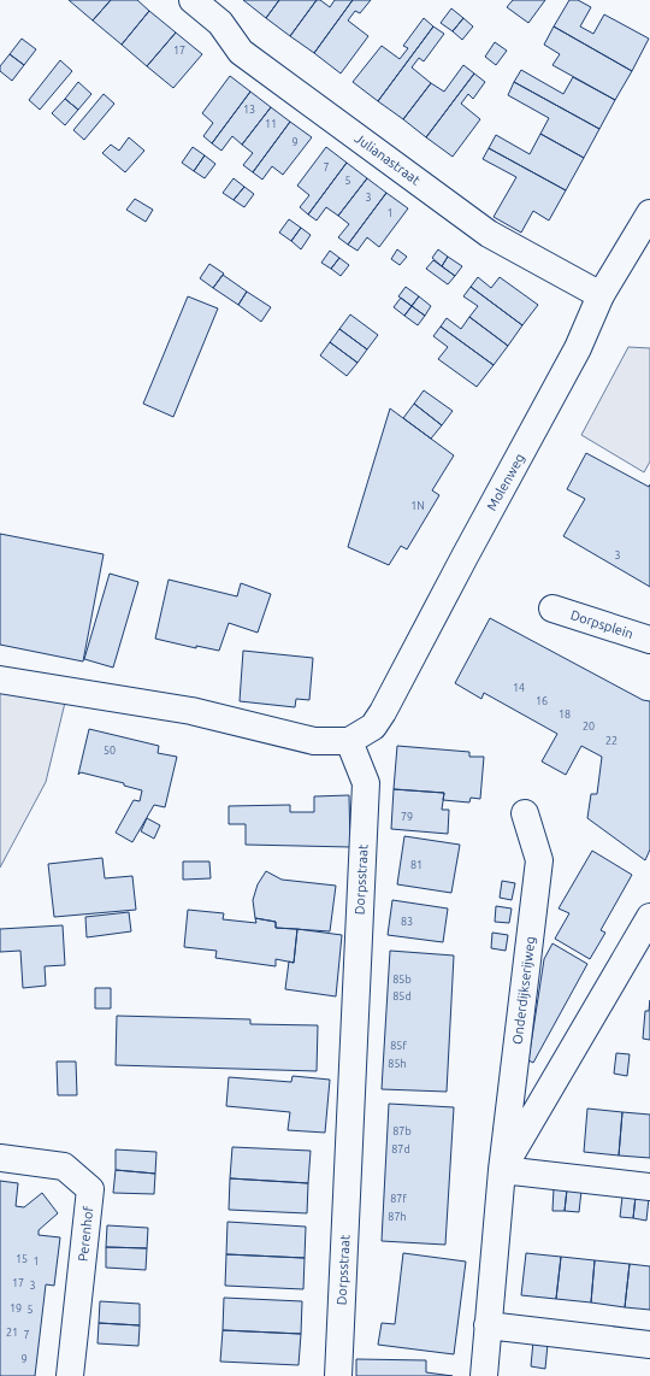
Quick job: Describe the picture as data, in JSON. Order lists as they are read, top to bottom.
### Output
{
  "streets": {
    "street": [
      "Julianastraat",
      "Molenweg",
      "Dorpsplein",
      "Dorpsstraat",
      "Onderdijkserijweg",
      "Perenhof"
    ]
  },
  "crossings": [
    ["Julianastraat", "Molenweg"],
    ["Molenweg", "Dorpsstraat"]
  ],
  "house_numbers": [
    "17",
    "13",
    "11",
    "9",
    "7",
    "5",
    "3",
    "1",
    "1N",
    "3",
    "14",
    "16",
    "18",
    "20",
    "22",
    "50",
    "79",
    "81",
    "83",
    "85b",
    "85d",
    "85f",
    "85h",
    "87b",
    "87d",
    "87f",
    "87h",
    "15",
    "1",
    "17",
    "3",
    "19",
    "5",
    "21",
    "7",
    "9"
  ]
}
